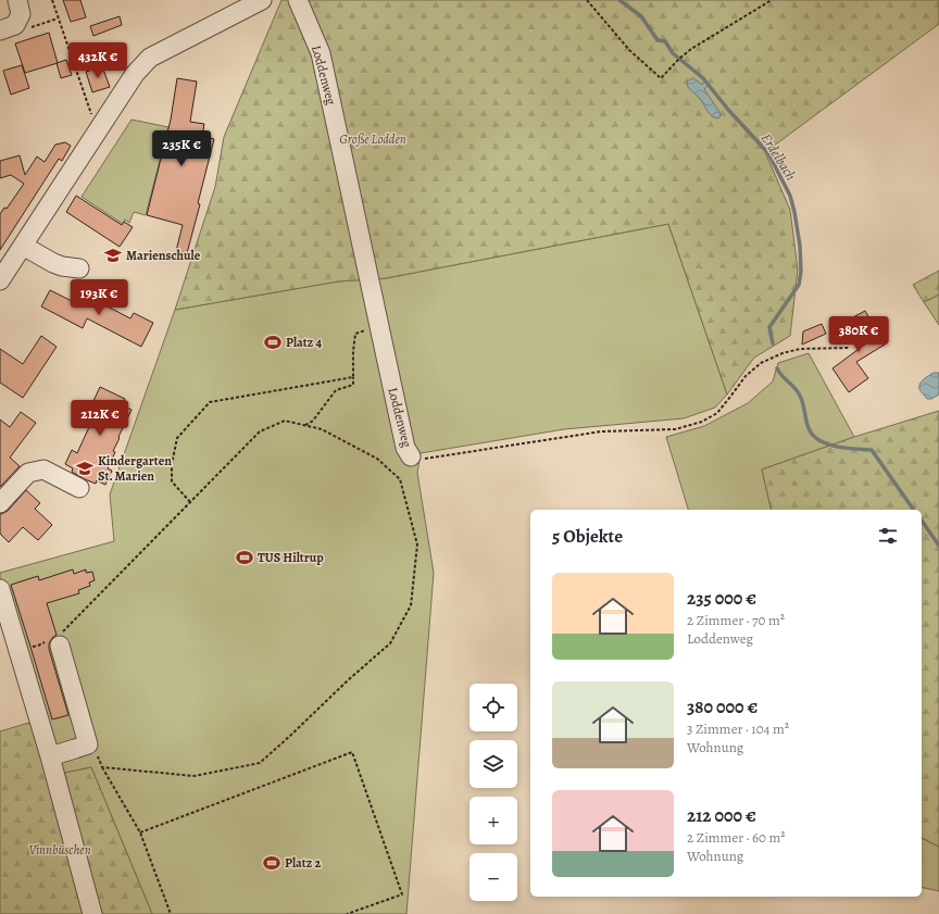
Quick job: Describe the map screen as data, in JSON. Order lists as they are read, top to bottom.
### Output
{
  "streets": {
    "street": ["Loddenweg"]
  },
  "water": ["Erdelbach"],
  "parks": ["Große Lodden", "Vinnbüschen"],
  "places": {
    "school or university": ["Marienschule", "Kindergarten St. Marien"],
    "sports": ["Platz 4", "TUS Hiltrup", "Platz 2"]
  },
  "page": {
    "price": [
      "432K €",
      "235K €",
      "193K €",
      "380K €",
      "212K €"
    ],
    "heading": "5 Objekte",
    "list": [
      {
        "name": "235 000 €",
        "note": "2 Zimmer · 70 m² · Loddenweg"
      },
      {
        "name": "380 000 €",
        "note": "3 Zimmer · 104 m² · Wohnung"
      },
      {
        "name": "212 000 €",
        "note": "2 Zimmer · 60 m² · Wohnung"
      }
    ],
    "map_buttons": ["+", "−"]
  }
}
